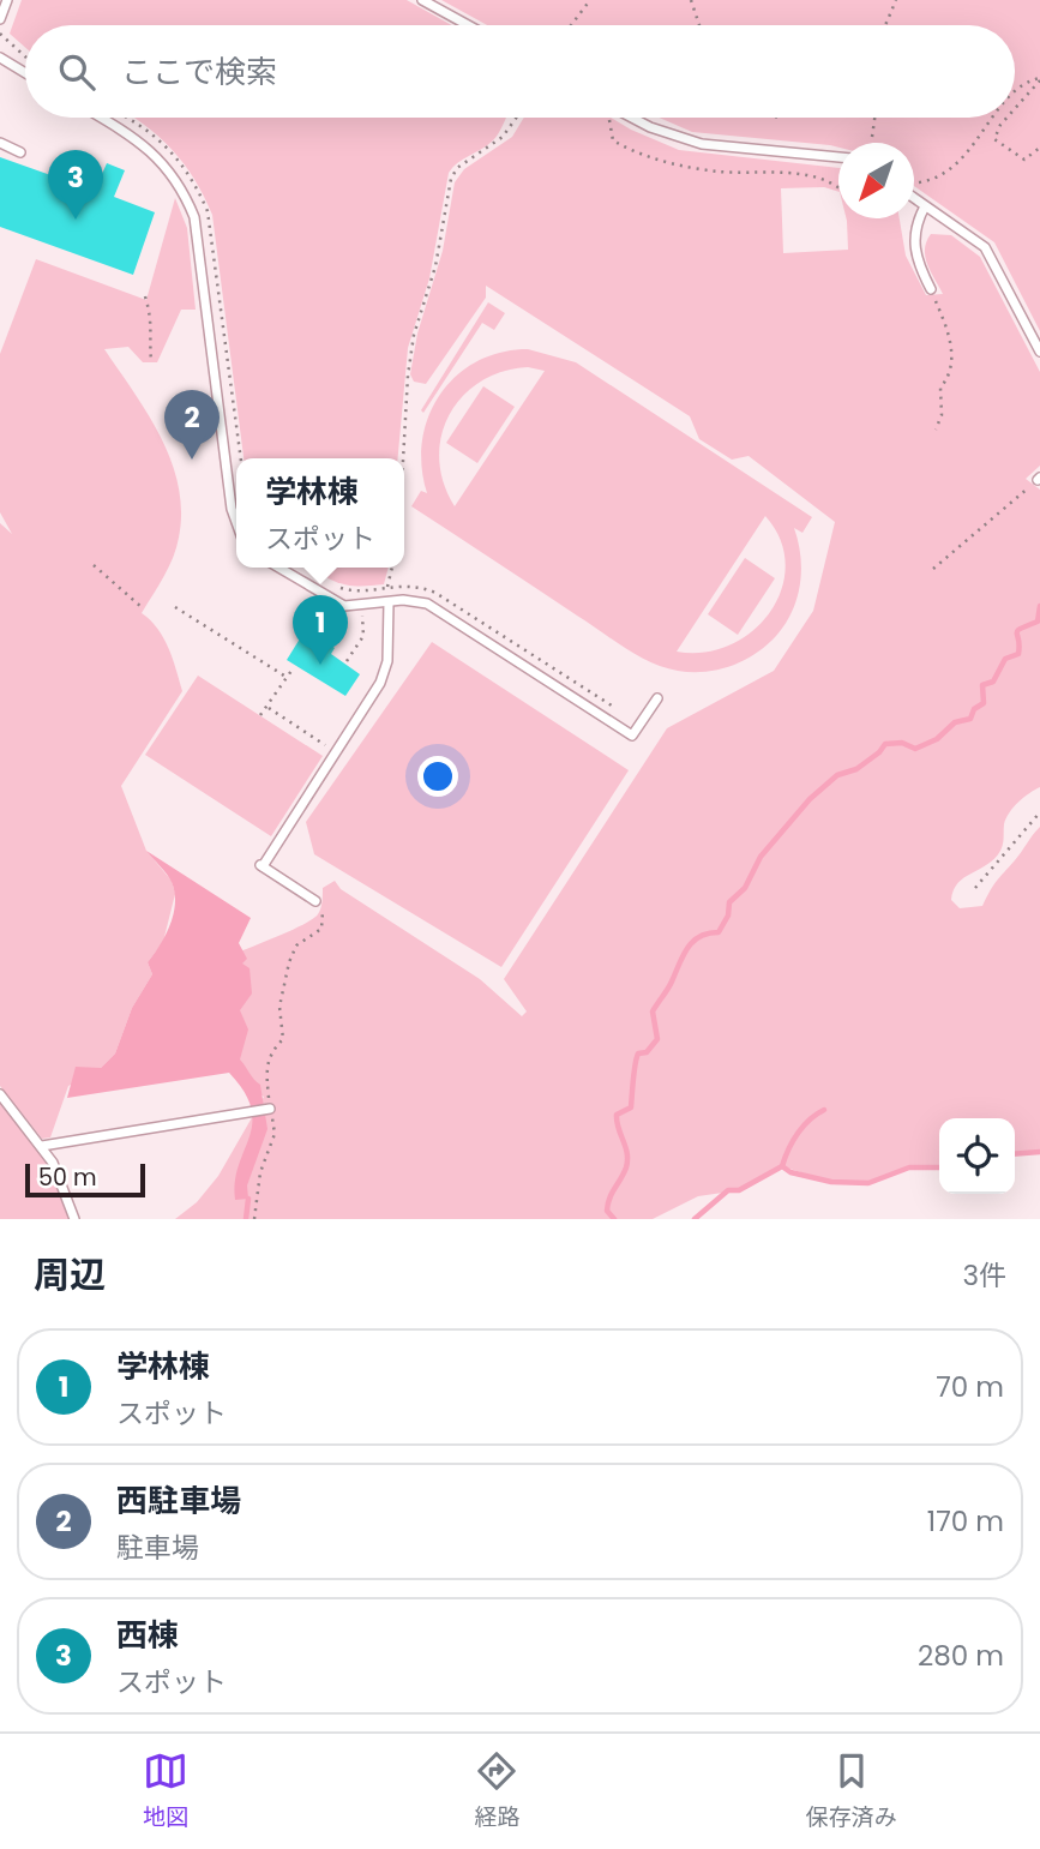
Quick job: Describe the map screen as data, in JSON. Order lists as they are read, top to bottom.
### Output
{
  "scale_bar": "50 m",
  "north": "bottom left",
  "page": {
    "search": "ここで検索",
    "pins": ["3", "2", "1"],
    "popup": ["学林棟", "スポット"],
    "scale": "50 m",
    "heading": ["周辺", "3件"],
    "list": [
      {
        "mark": "1",
        "name": "学林棟",
        "note": "スポット",
        "value": "70 m"
      },
      {
        "mark": "2",
        "name": "西駐車場",
        "note": "駐車場",
        "value": "170 m"
      },
      {
        "mark": "3",
        "name": "西棟",
        "note": "スポット",
        "value": "280 m"
      }
    ],
    "nav": ["地図", "経路", "保存済み"]
  }
}
